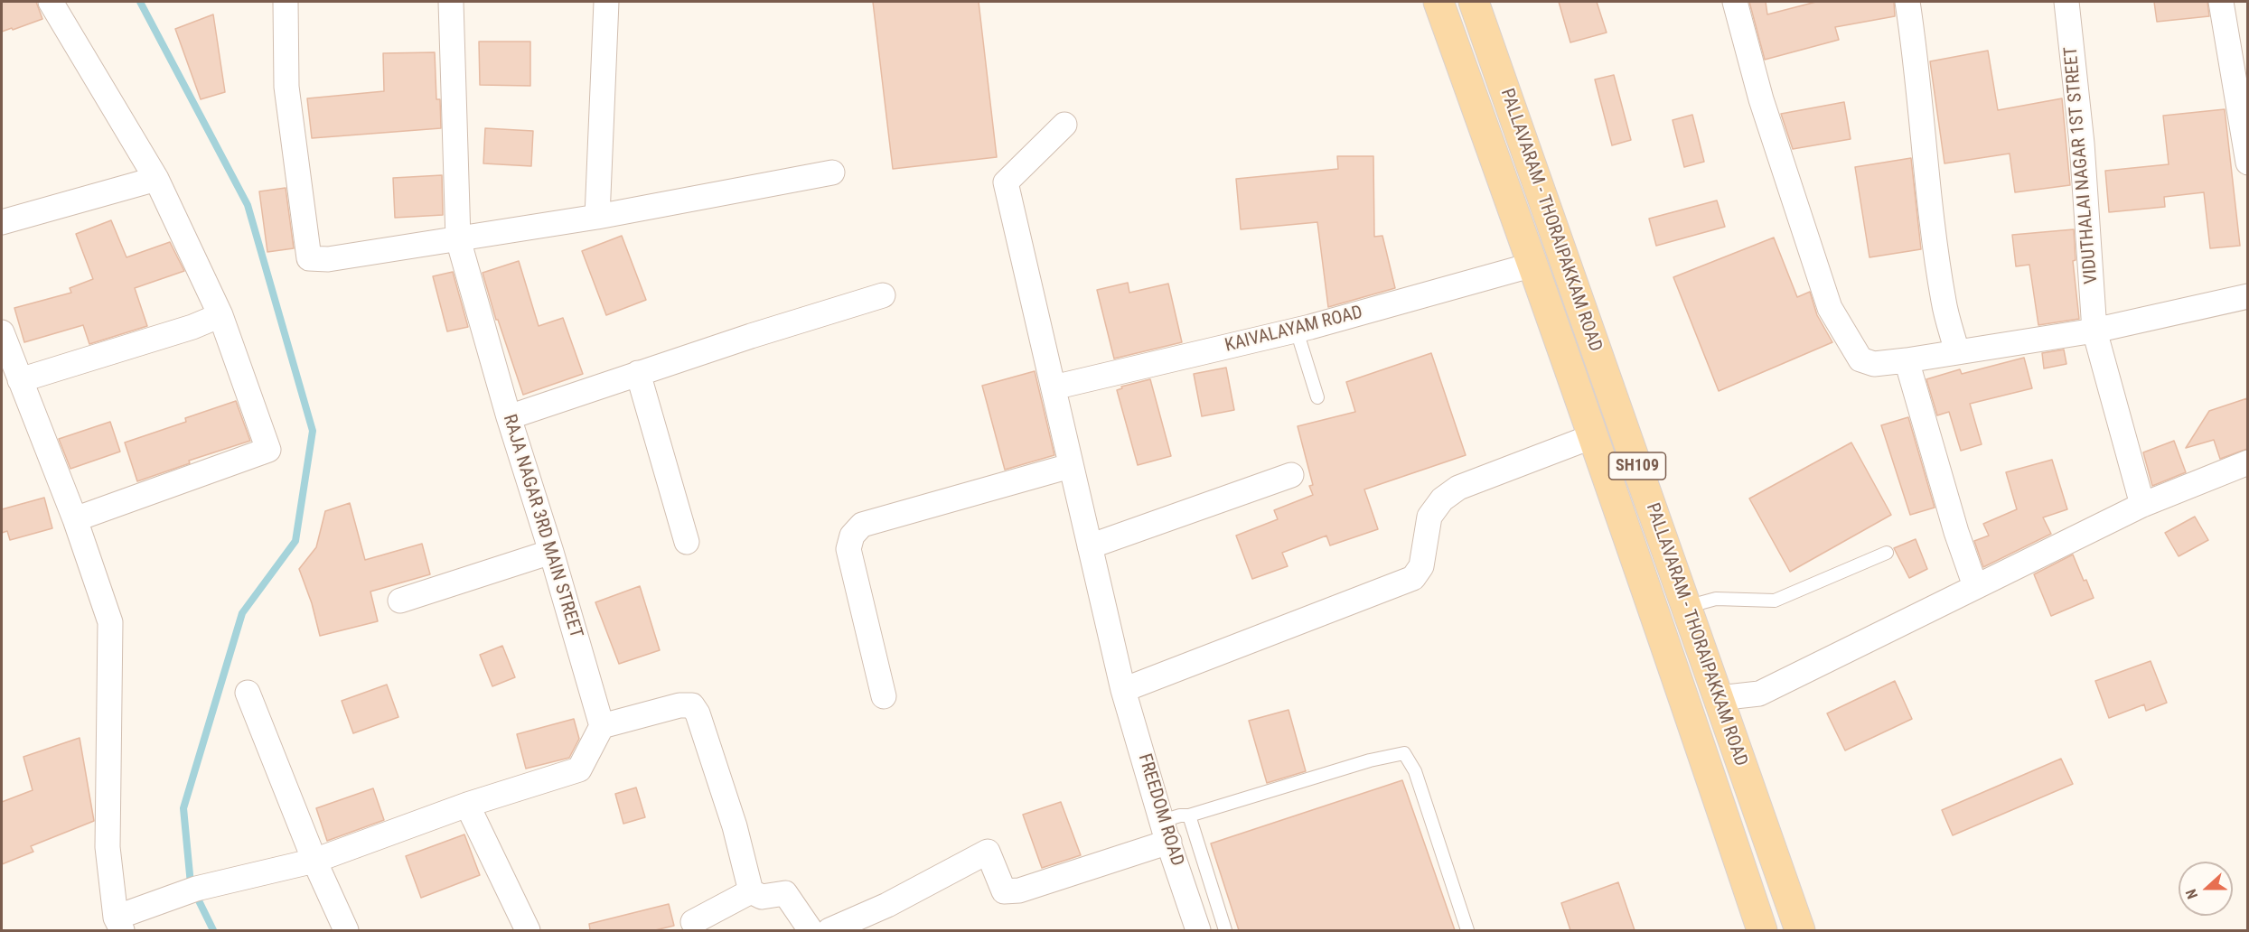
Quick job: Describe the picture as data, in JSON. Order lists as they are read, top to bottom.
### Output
{
  "streets": {
    "main road": ["PALLAVARAM - THORAIPAKKAM ROAD", "SH109"],
    "street": [
      "VIDUTHALAI NAGAR 1ST STREET",
      "KAIVALAYAM ROAD",
      "RAJA NAGAR 3RD MAIN STREET",
      "FREEDOM ROAD"
    ]
  },
  "crossings": [
    ["PALLAVARAM - THORAIPAKKAM ROAD", "KAIVALAYAM ROAD"],
    ["KAIVALAYAM ROAD", "FREEDOM ROAD"]
  ],
  "north": "left"
}
